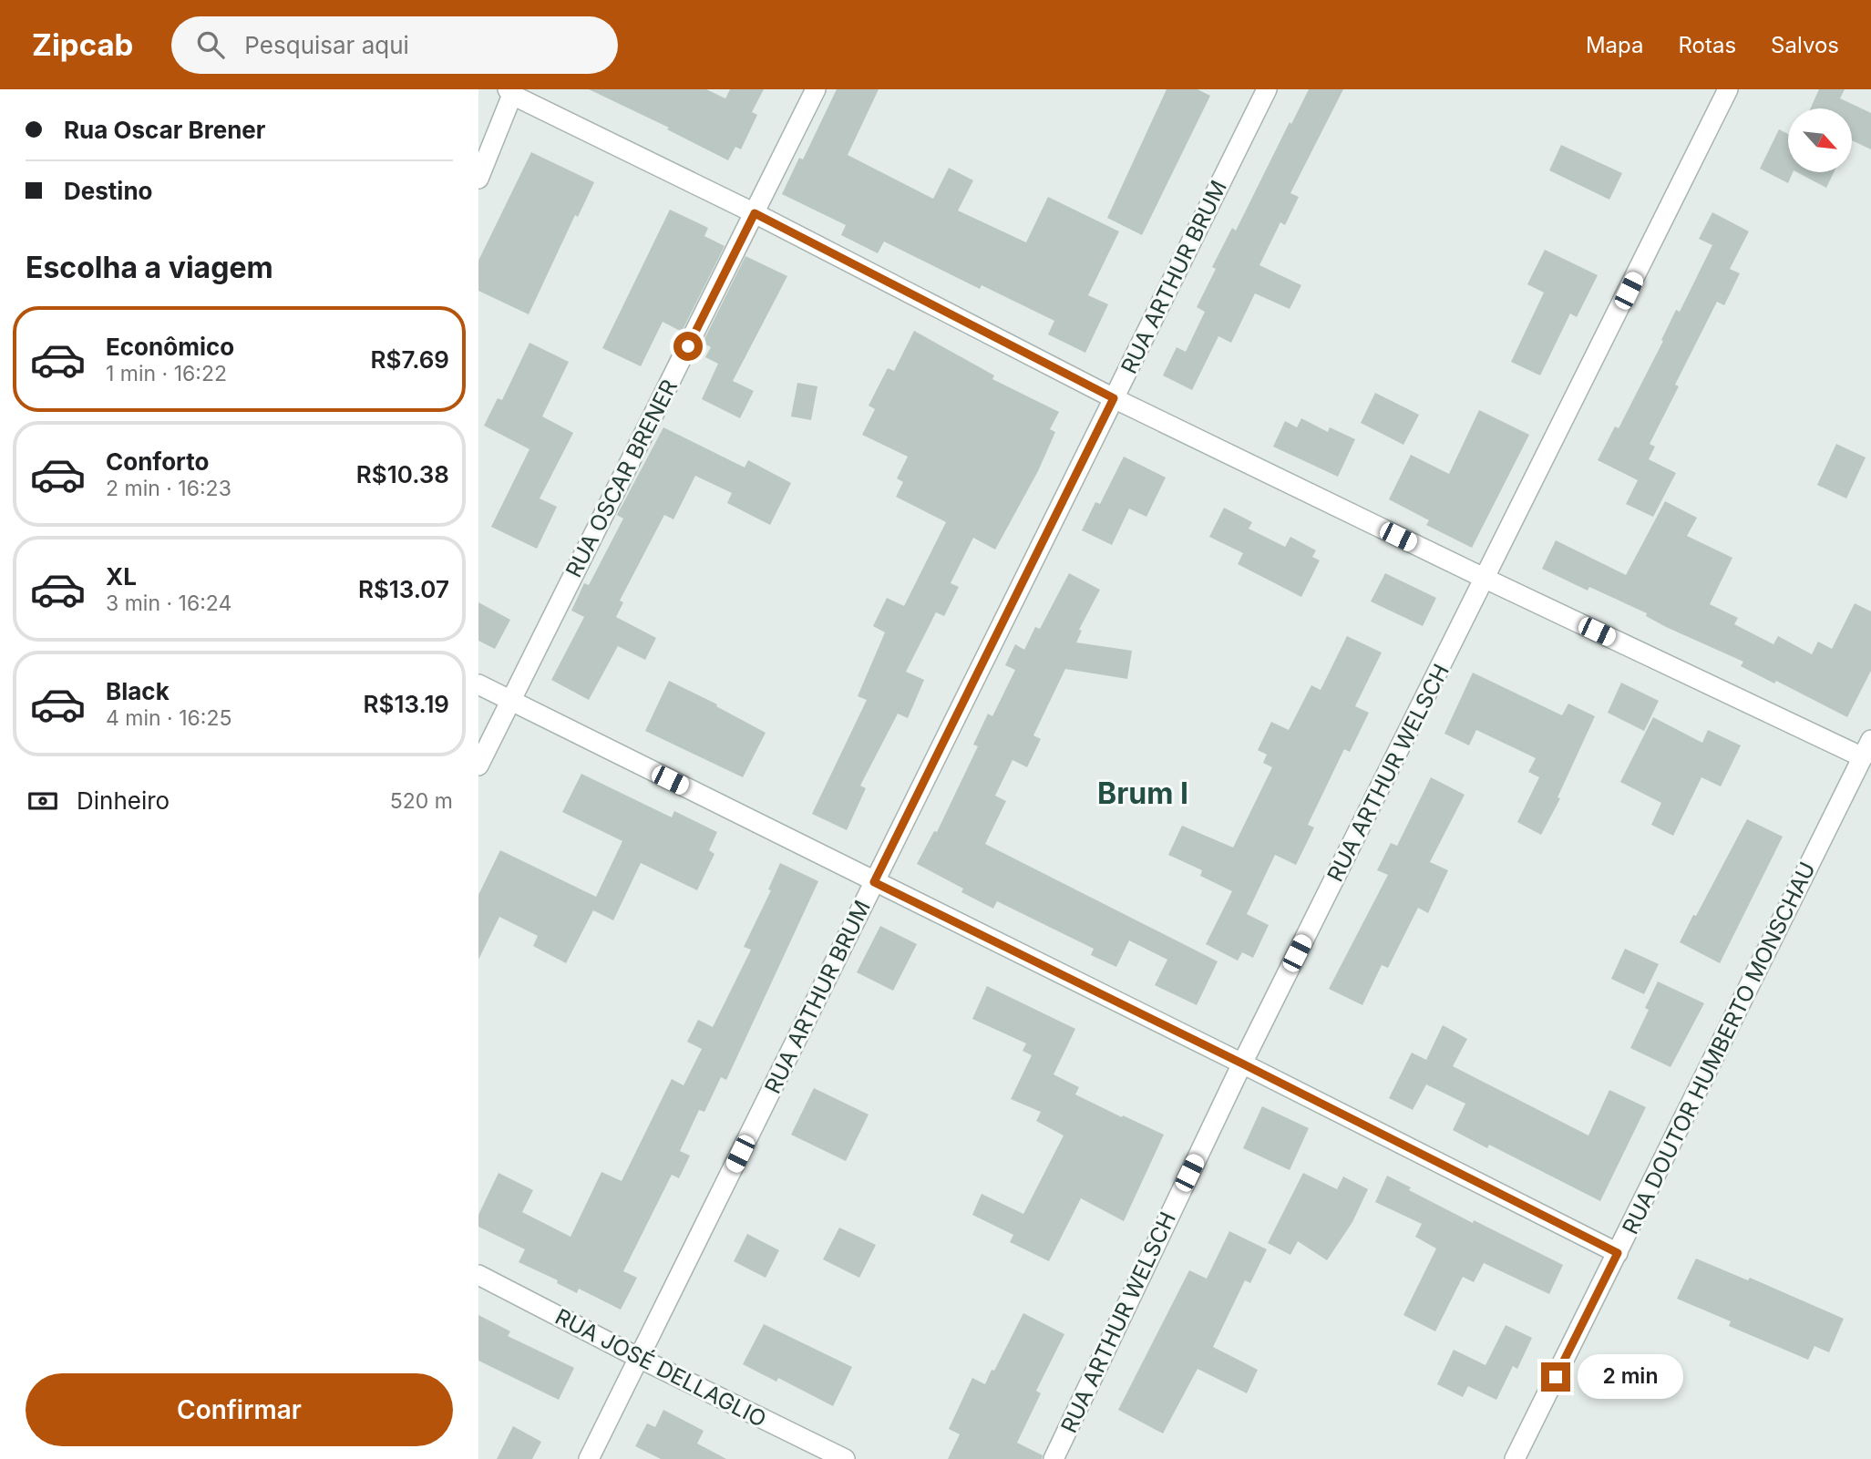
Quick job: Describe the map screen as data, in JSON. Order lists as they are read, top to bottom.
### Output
{
  "streets": {
    "street": [
      "RUA ARTHUR BRUM",
      "RUA OSCAR BRENER",
      "RUA ARTHUR WELSCH",
      "RUA DOUTOR HUMBERTO MONSCHAU",
      "RUA JOSÉ DELLAGLIO"
    ]
  },
  "crossings": [
    ["RUA ARTHUR BRUM", "RUA JOSÉ DELLAGLIO"]
  ],
  "districts": ["Brum I"],
  "north": "bottom right",
  "page": {
    "header": "Zipcab",
    "search": "Pesquisar aqui",
    "nav": ["Mapa", "Rotas", "Salvos"],
    "banner": ["Rua Oscar Brener", "Destino"],
    "heading": "Escolha a viagem",
    "list": [
      {
        "name": "Econômico",
        "note": "1 min · 16:22",
        "value": "R$7.69"
      },
      {
        "name": "Conforto",
        "note": "2 min · 16:23",
        "value": "R$10.38"
      },
      {
        "name": "XL",
        "note": "3 min · 16:24",
        "value": "R$13.07"
      },
      {
        "name": "Black",
        "note": "4 min · 16:25",
        "value": "R$13.19"
      }
    ],
    "pay": ["Dinheiro", "520 m"],
    "bubble": "2 min",
    "buttons": "Confirmar"
  }
}
